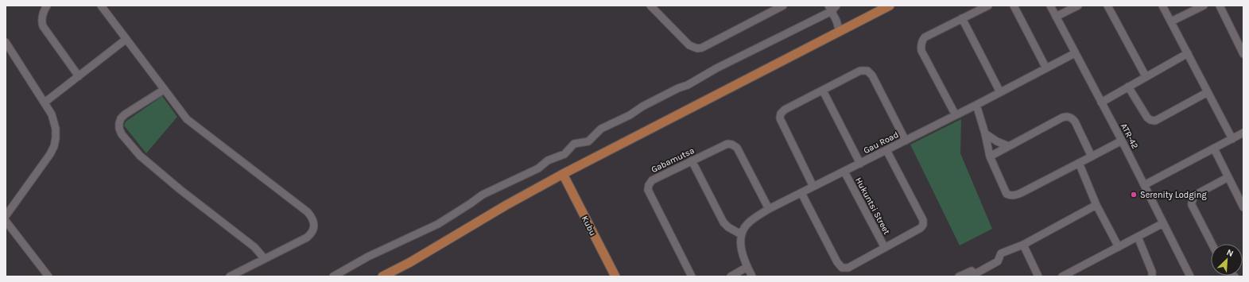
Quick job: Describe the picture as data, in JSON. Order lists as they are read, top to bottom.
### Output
{
  "streets": {
    "main road": ["Kubu"],
    "street": [
      "ATR-42",
      "Gau Road",
      "Gabamutsa",
      "Hukuntsi Street"
    ]
  },
  "crossings": [
    ["ATR-42", "Gau Road"],
    ["Gau Road", "Gabamutsa"],
    ["Gau Road", "Hukuntsi Street"]
  ],
  "places": ["Serenity Lodging"],
  "north": "top right"
}
